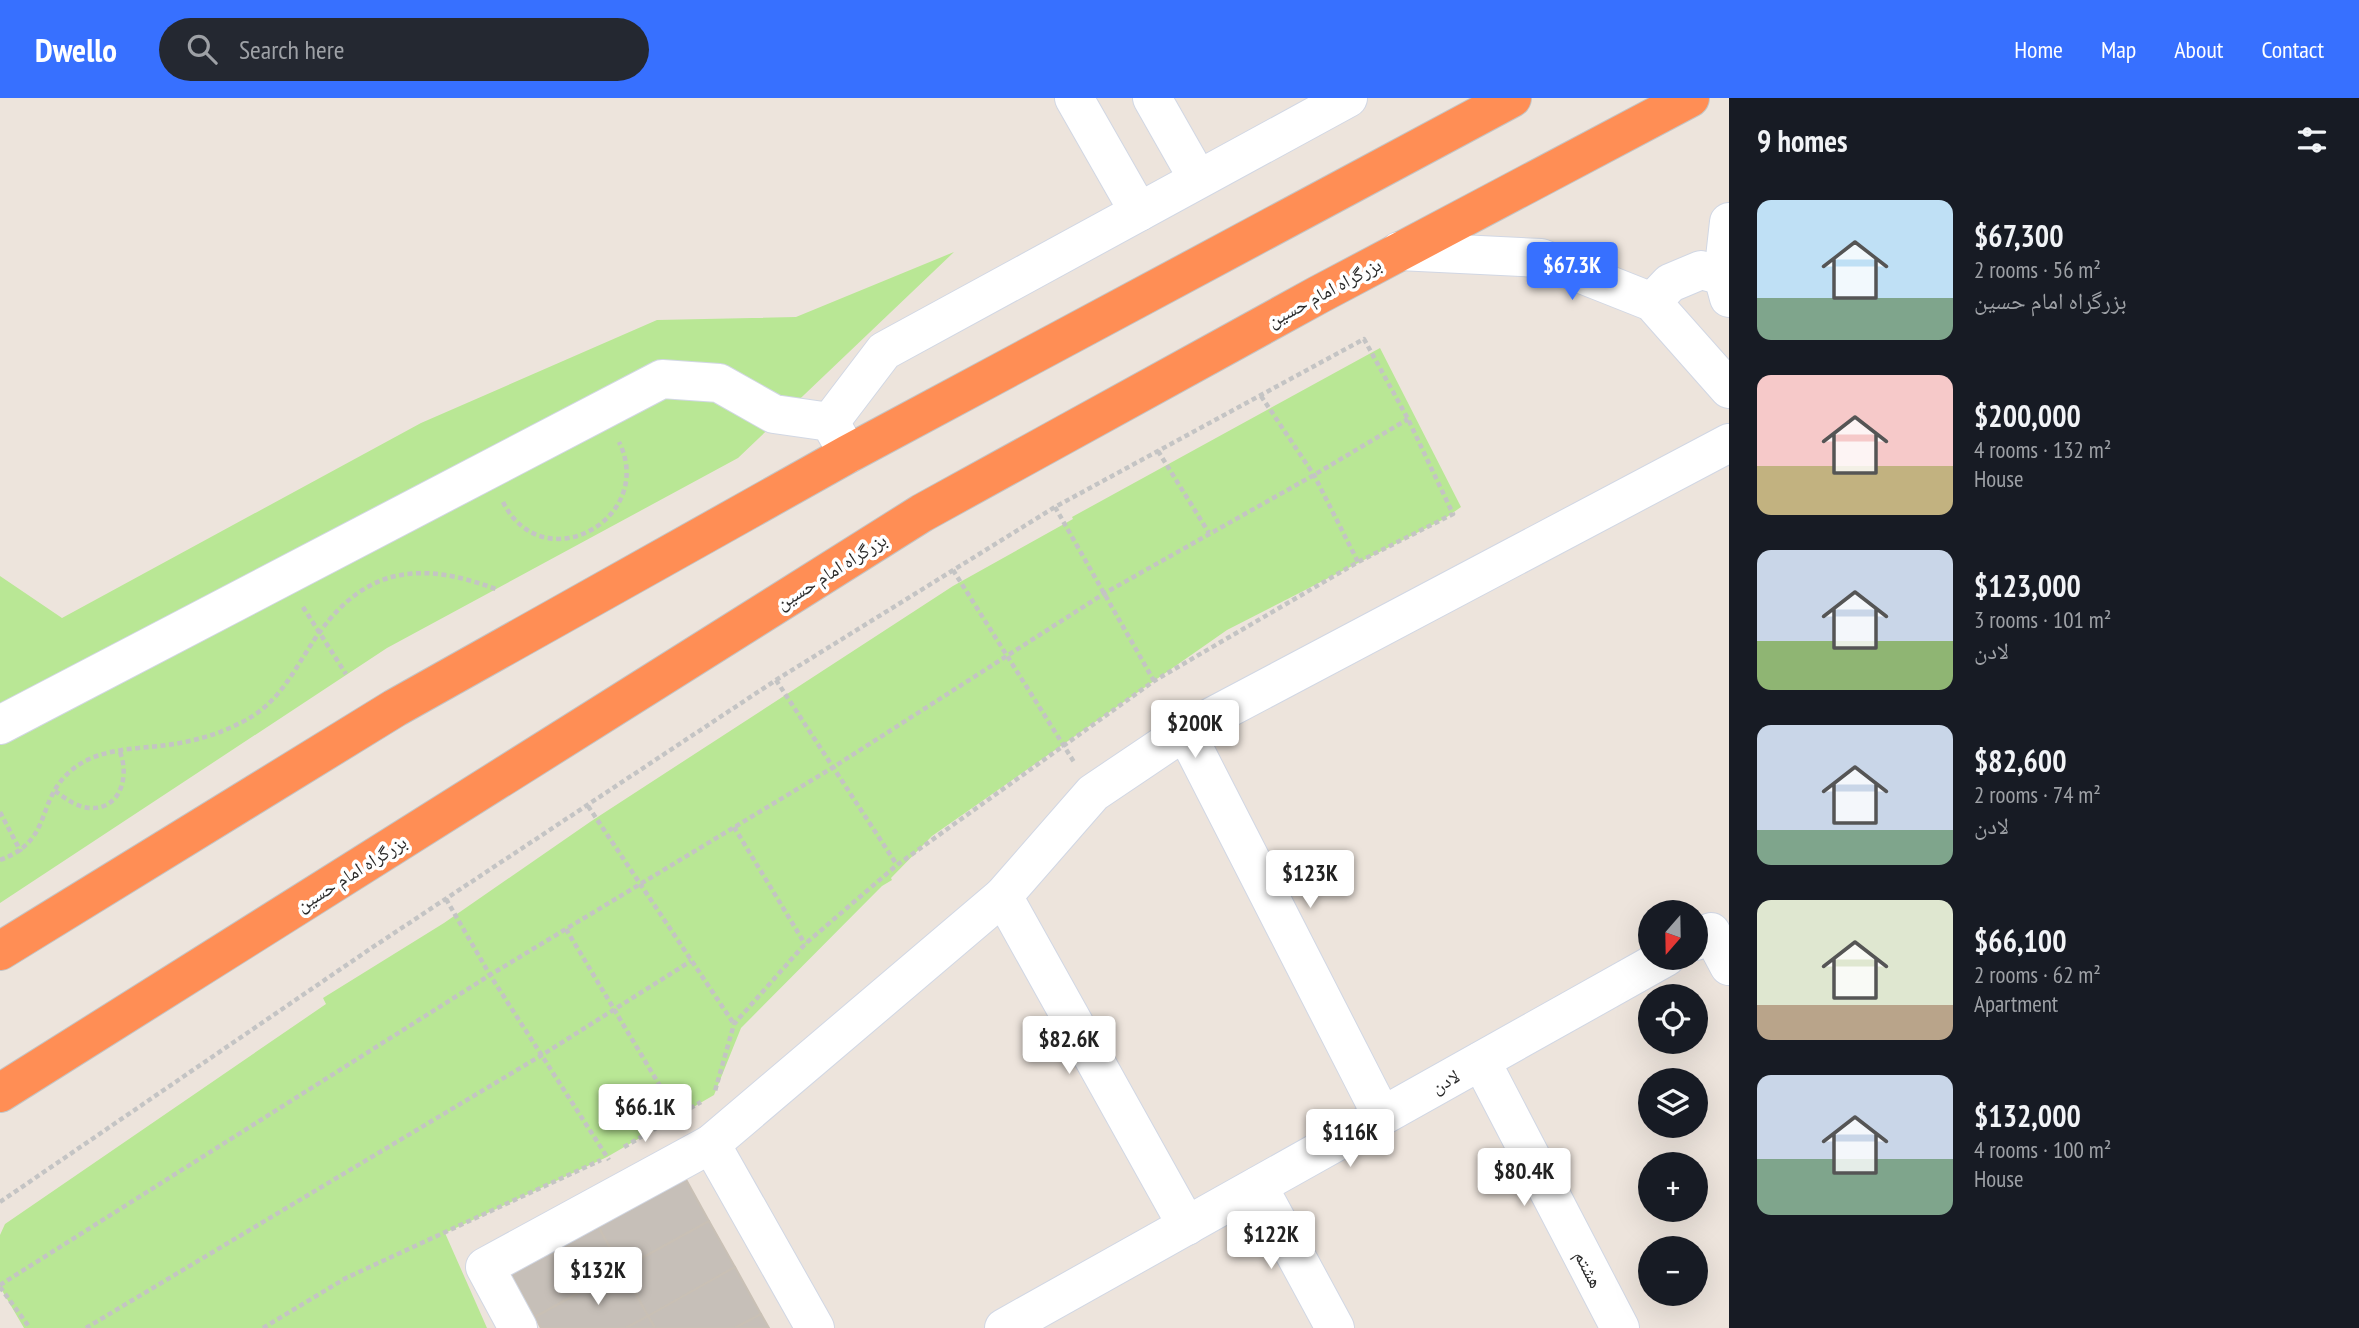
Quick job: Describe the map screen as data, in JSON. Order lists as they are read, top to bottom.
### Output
{
  "streets": {
    "highway": ["بزرگراه امام حسین"],
    "street": ["لادن", "هشتم"]
  },
  "crossings": [
    ["لادن", "هشتم"]
  ],
  "north": "bottom",
  "page": {
    "header": "Dwello",
    "search": "Search here",
    "nav": [
      "Home",
      "Map",
      "About",
      "Contact"
    ],
    "heading": "9 homes",
    "list": [
      {
        "name": "$67,300",
        "note": "2 rooms · 56 m² · بزرگراه امام حسین"
      },
      {
        "name": "$200,000",
        "note": "4 rooms · 132 m² · House"
      },
      {
        "name": "$123,000",
        "note": "3 rooms · 101 m² · لادن"
      },
      {
        "name": "$82,600",
        "note": "2 rooms · 74 m² · لادن"
      },
      {
        "name": "$66,100",
        "note": "2 rooms · 62 m² · Apartment"
      },
      {
        "name": "$132,000",
        "note": "4 rooms · 100 m² · House"
      }
    ],
    "price": [
      "$67.3K",
      "$200K",
      "$123K",
      "$82.6K",
      "$66.1K",
      "$116K",
      "$80.4K",
      "$122K",
      "$132K"
    ],
    "map_buttons": ["+", "−"]
  }
}
